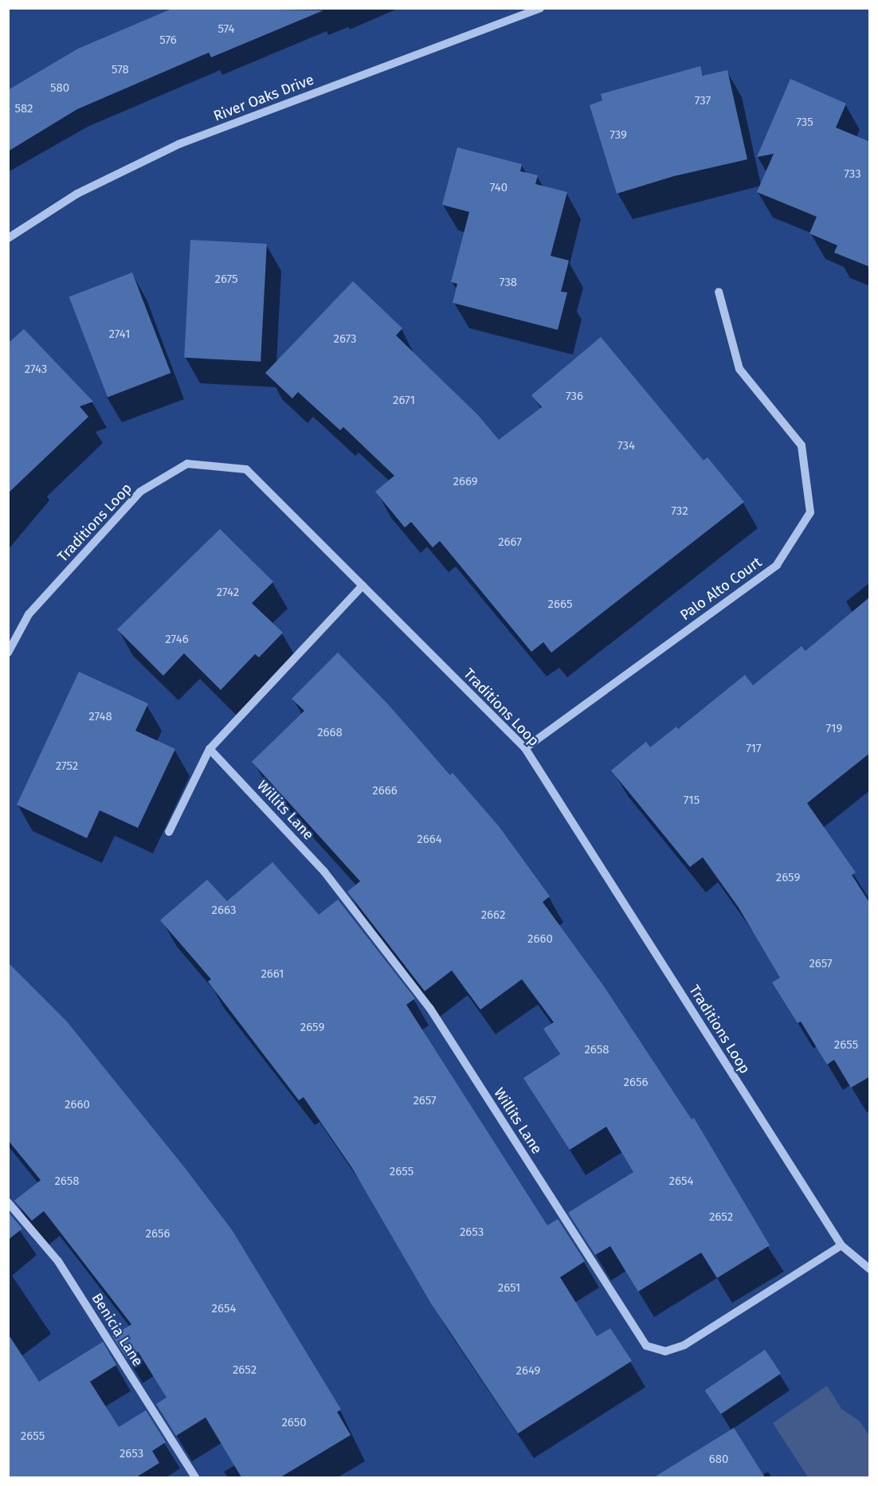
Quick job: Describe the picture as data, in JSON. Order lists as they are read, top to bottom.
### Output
{
  "streets": {
    "street": [
      "River Oaks Drive",
      "Traditions Loop",
      "Palo Alto Court",
      "Willits Lane",
      "Benicia Lane"
    ]
  },
  "crossings": [
    ["Traditions Loop", "Palo Alto Court"],
    ["Traditions Loop", "Willits Lane"]
  ],
  "house_numbers": [
    "574",
    "576",
    "578",
    "580",
    "737",
    "582",
    "735",
    "739",
    "733",
    "740",
    "2675",
    "738",
    "2741",
    "2673",
    "2743",
    "736",
    "2671",
    "734",
    "2669",
    "732",
    "2667",
    "2742",
    "2665",
    "2746",
    "2748",
    "719",
    "2668",
    "717",
    "2752",
    "2666",
    "715",
    "2664",
    "2659",
    "2663",
    "2662",
    "2660",
    "2657",
    "2661",
    "2659",
    "2655",
    "2658",
    "2656",
    "2657",
    "2660",
    "2655",
    "2658",
    "2654",
    "2652",
    "2653",
    "2656",
    "2651",
    "2654",
    "2652",
    "2649",
    "2650",
    "2655",
    "2653",
    "680"
  ]
}
